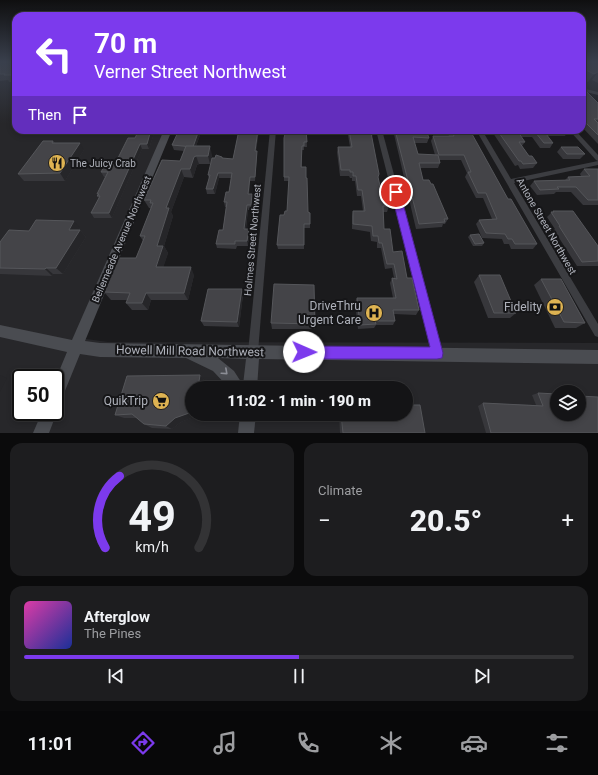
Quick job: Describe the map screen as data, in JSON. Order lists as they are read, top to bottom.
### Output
{
  "streets": {
    "main road": ["Bellemeade Avenue Northwest", "Howell Mill Road Northwest"],
    "street": ["Antone Street Northwest", "Holmes Street Northwest"]
  },
  "crossings": [
    ["Bellemeade Avenue Northwest", "Howell Mill Road Northwest"],
    ["Holmes Street Northwest", "Howell Mill Road Northwest"]
  ],
  "places": {
    "restaurant": ["The Juicy Crab"],
    "bank": ["Fidelity"],
    "hospital": ["DriveThru Urgent Care"],
    "supermarket": ["QuikTrip"]
  },
  "page": {
    "turn": ["70 m", "Verner Street Northwest"],
    "then": "Then",
    "limit": "50",
    "trip": "11:02 · 1 min · 190 m",
    "tile": "Climate",
    "heat": ["−", "20.5°", "+"],
    "song": ["Afterglow", "The Pines"],
    "tabs": "11:01",
    "gauge": ["49", "km/h"]
  }
}
